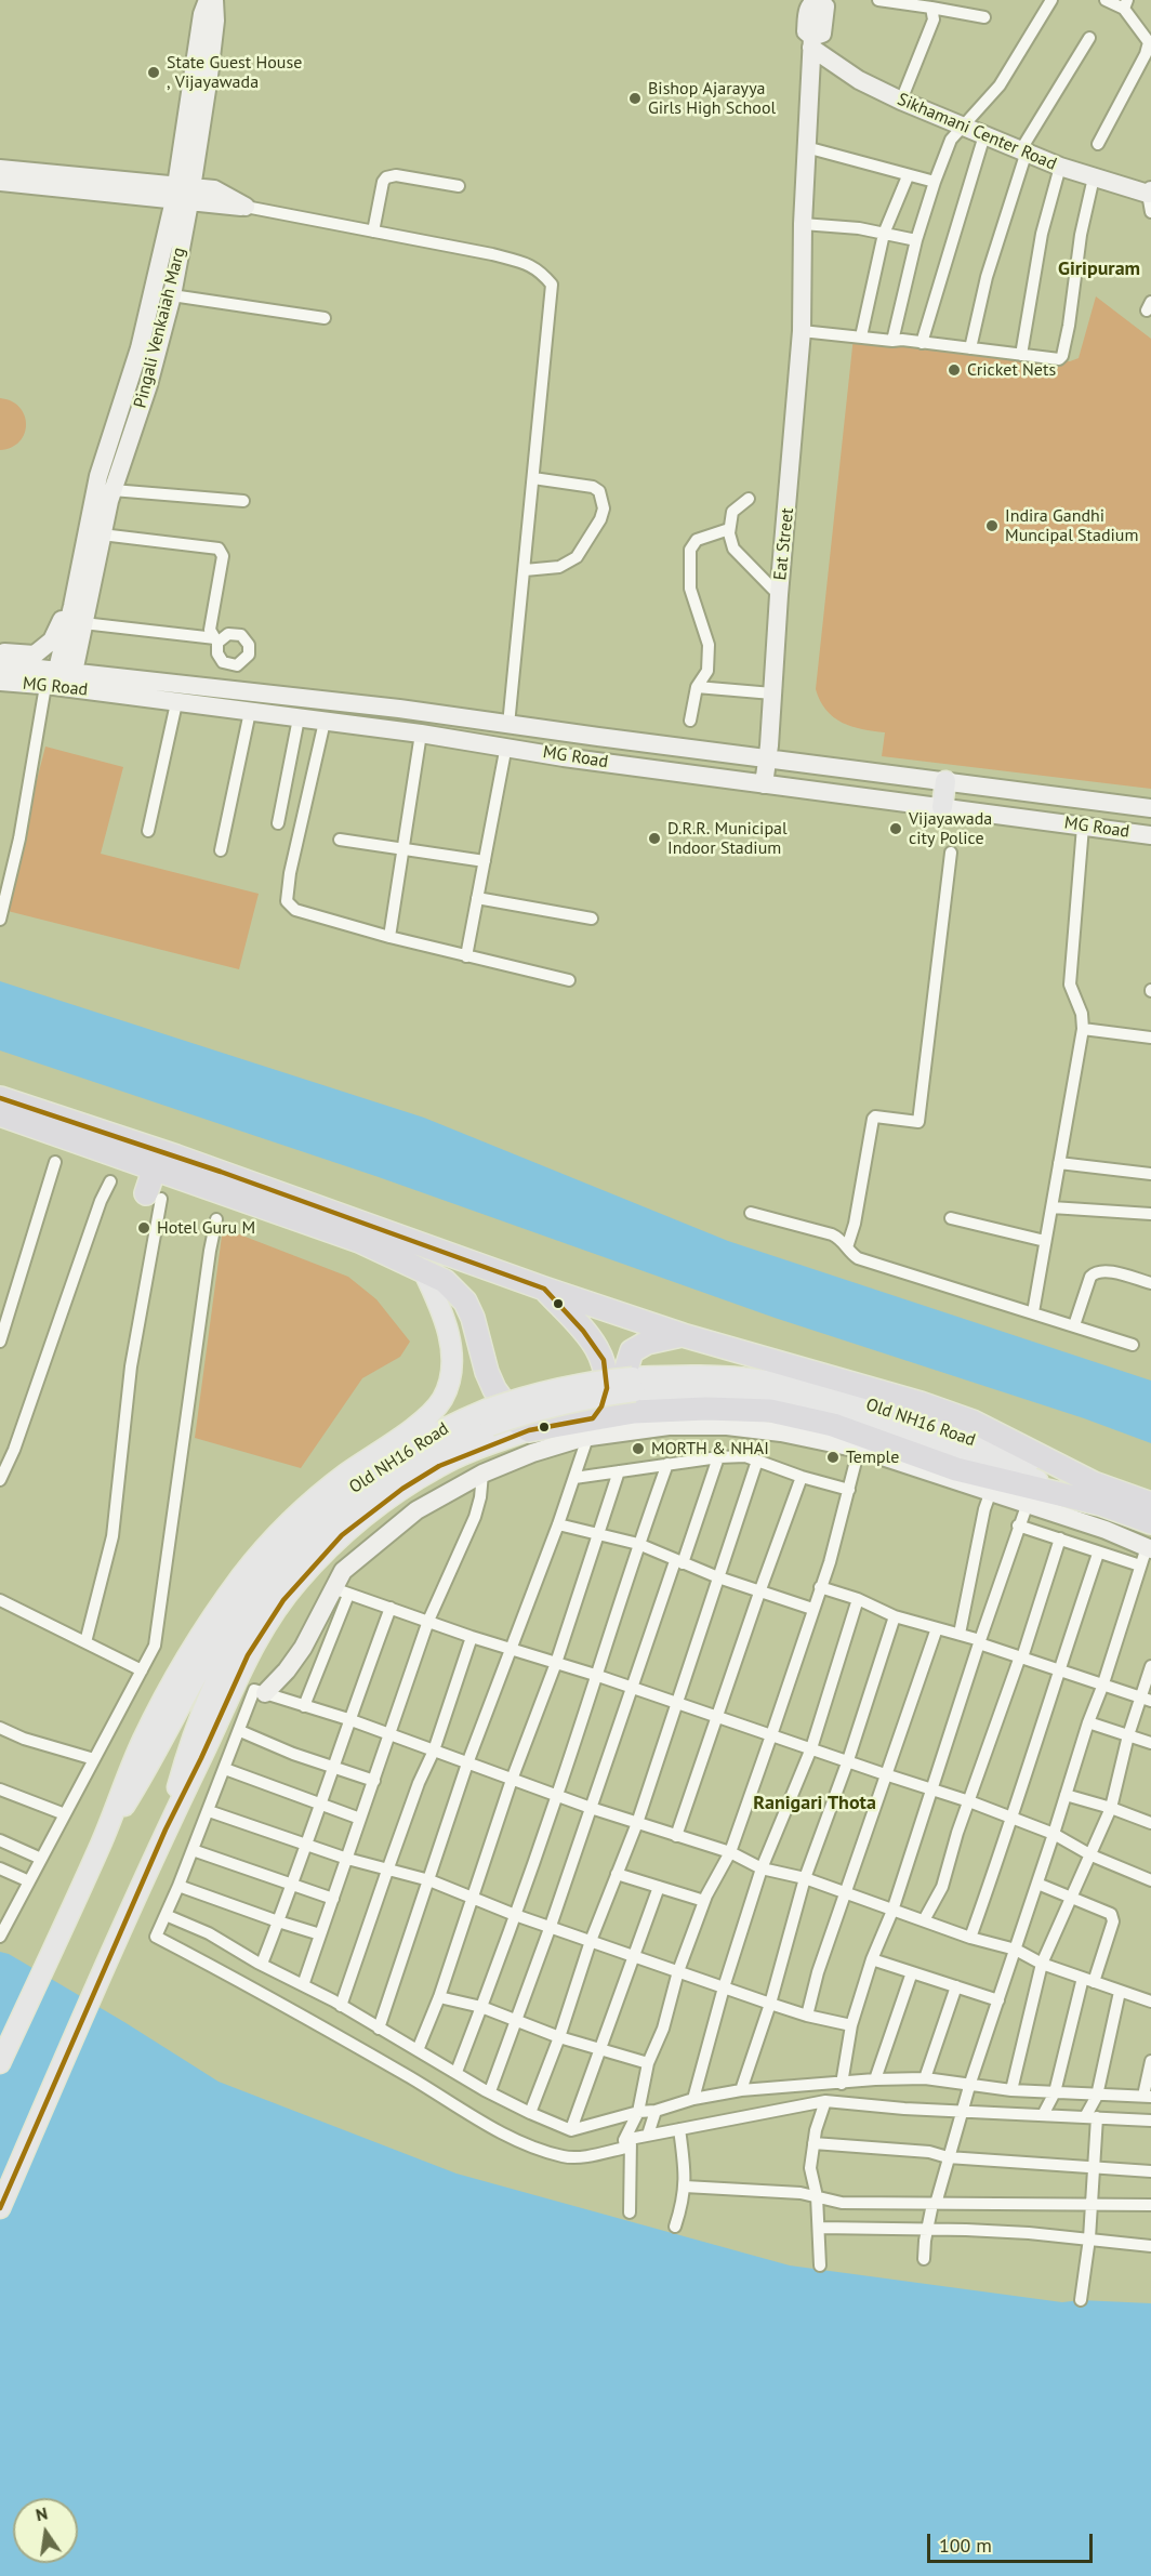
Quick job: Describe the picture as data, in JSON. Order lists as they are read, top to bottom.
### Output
{
  "streets": {
    "main road": ["Old NH16 Road"],
    "street": [
      "Sikhamani Center Road",
      "Pingali Venkaiah Marg",
      "Eat Street",
      "MG Road"
    ]
  },
  "crossings": [
    ["Sikhamani Center Road", "Eat Street"],
    ["Pingali Venkaiah Marg", "MG Road"],
    ["Eat Street", "MG Road"]
  ],
  "districts": ["Giripuram", "Ranigari Thota"],
  "places": [
    "State Guest House , Vijayawada",
    "Bishop Ajarayya Girls High School",
    "Cricket Nets",
    "Indira Gandhi Muncipal Stadium",
    "Vijayawada city Police",
    "D.R.R. Municipal Indoor Stadium",
    "Hotel Guru M",
    "MORTH & NHAI",
    "Temple"
  ],
  "scale_bar": "100 m",
  "north": "top"
}
